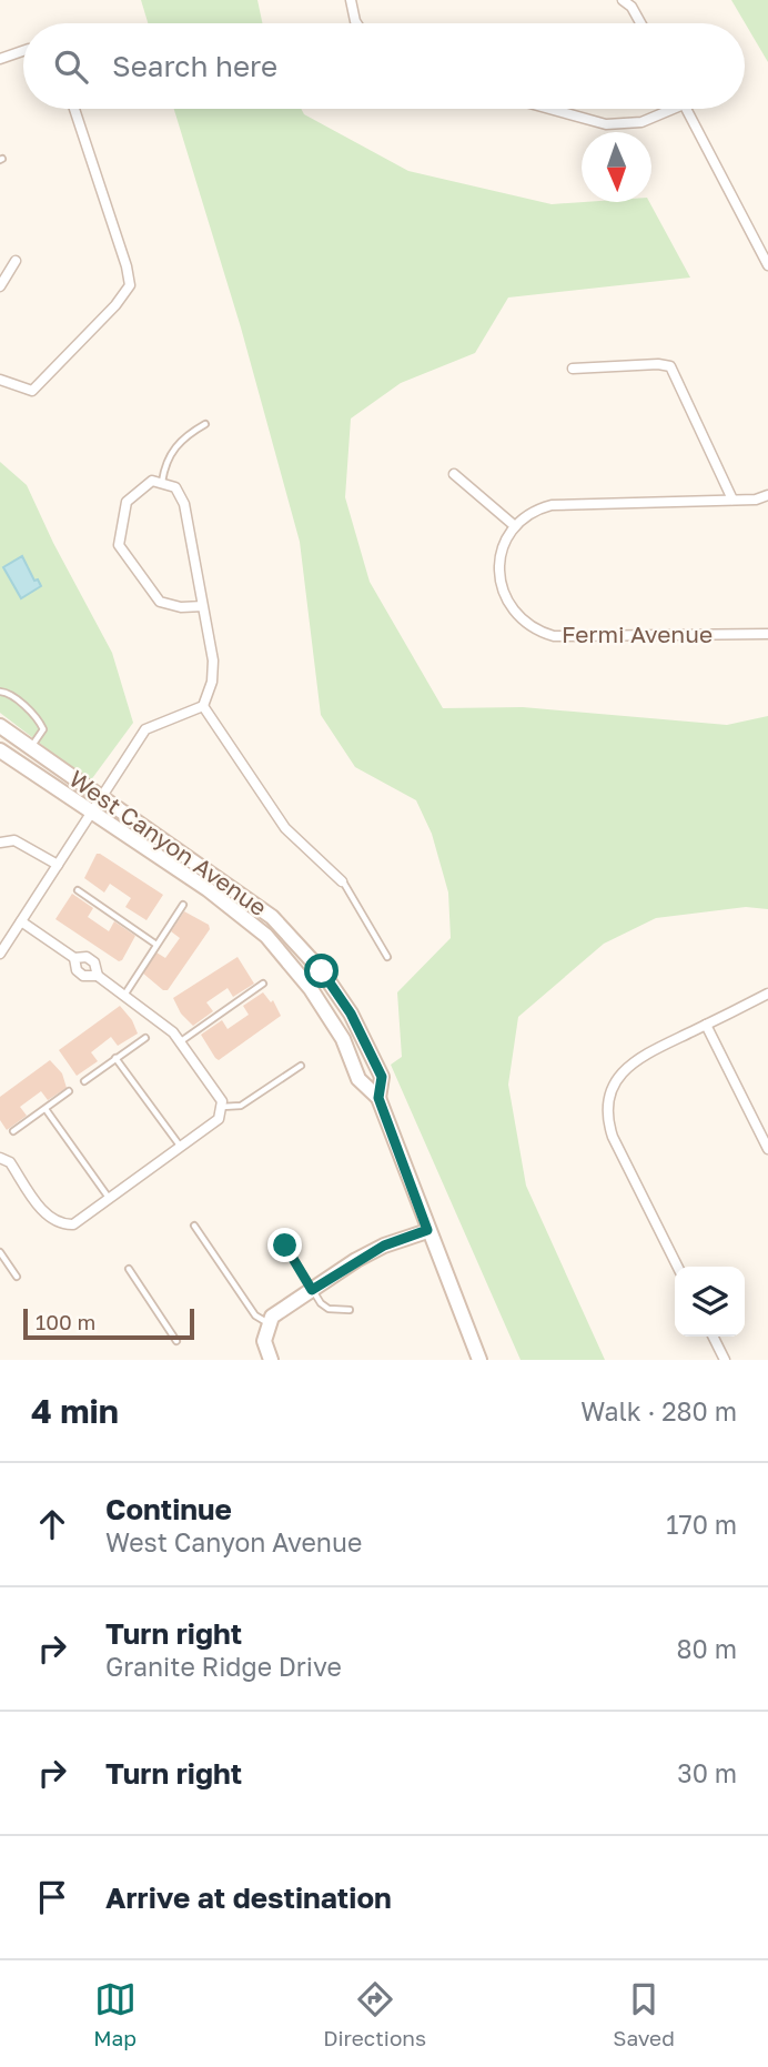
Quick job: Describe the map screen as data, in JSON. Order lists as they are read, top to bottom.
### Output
{
  "streets": {
    "street": ["Fermi Avenue", "West Canyon Avenue"]
  },
  "scale_bar": "100 m",
  "north": "bottom",
  "page": {
    "search": "Search here",
    "scale": "100 m",
    "heading": ["4 min", "Walk · 280 m"],
    "list": [
      ["Continue", "West Canyon Avenue", "170 m"],
      ["Turn right", "Granite Ridge Drive", "80 m"],
      ["Turn right", "30 m"],
      "Arrive at destination"
    ],
    "nav": ["Map", "Directions", "Saved"]
  }
}
